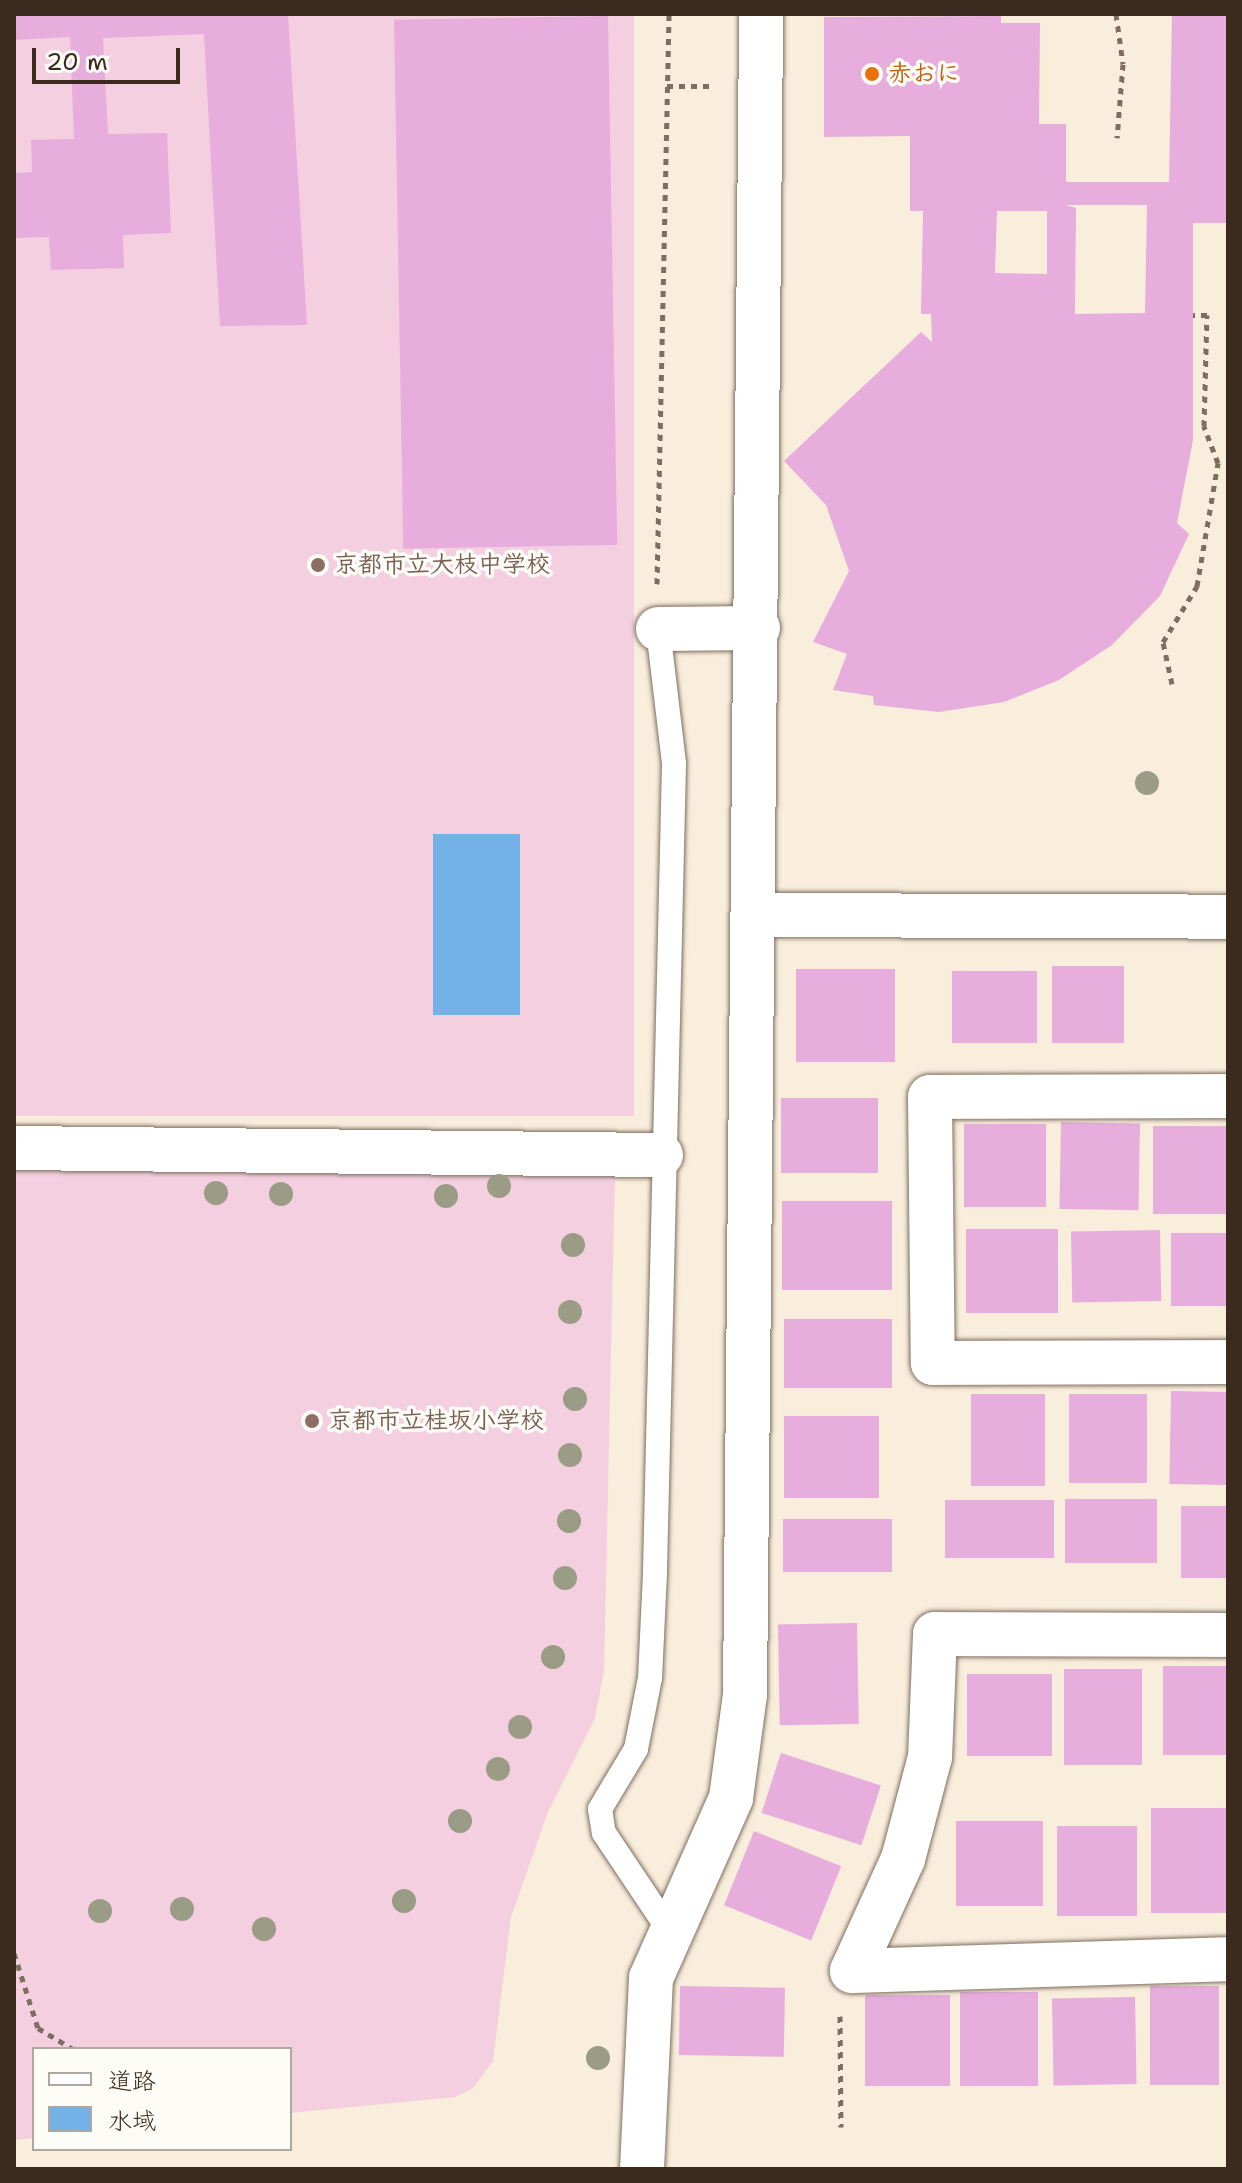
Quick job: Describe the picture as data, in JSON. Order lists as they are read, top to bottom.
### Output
{
  "places": ["赤おに", "京都市立大枝中学校", "京都市立桂坂小学校"],
  "legend": ["道路", "水域"],
  "scale_bar": "20 m"
}
